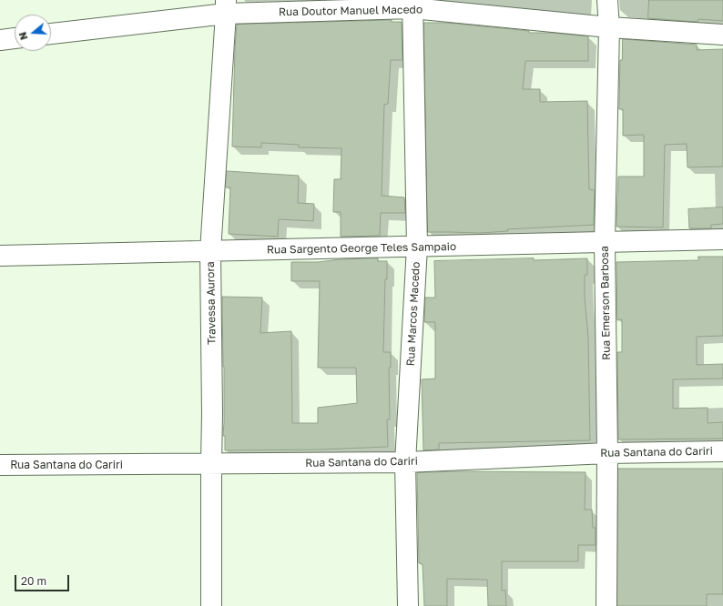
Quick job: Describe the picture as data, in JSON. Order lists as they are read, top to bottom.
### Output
{
  "streets": {
    "street": [
      "Rua Doutor Manuel Macedo",
      "Rua Sargento George Teles Sampaio",
      "Travessa Aurora",
      "Rua Emerson Barbosa",
      "Rua Marcos Macedo",
      "Rua Santana do Cariri"
    ]
  },
  "crossings": [
    ["Rua Doutor Manuel Macedo", "Travessa Aurora"],
    ["Rua Doutor Manuel Macedo", "Rua Emerson Barbosa"],
    ["Rua Doutor Manuel Macedo", "Rua Marcos Macedo"],
    ["Rua Sargento George Teles Sampaio", "Travessa Aurora"],
    ["Rua Sargento George Teles Sampaio", "Rua Emerson Barbosa"],
    ["Rua Sargento George Teles Sampaio", "Rua Marcos Macedo"],
    ["Travessa Aurora", "Rua Santana do Cariri"],
    ["Rua Emerson Barbosa", "Rua Santana do Cariri"],
    ["Rua Marcos Macedo", "Rua Santana do Cariri"]
  ],
  "scale_bar": "20 m",
  "north": "left"
}
